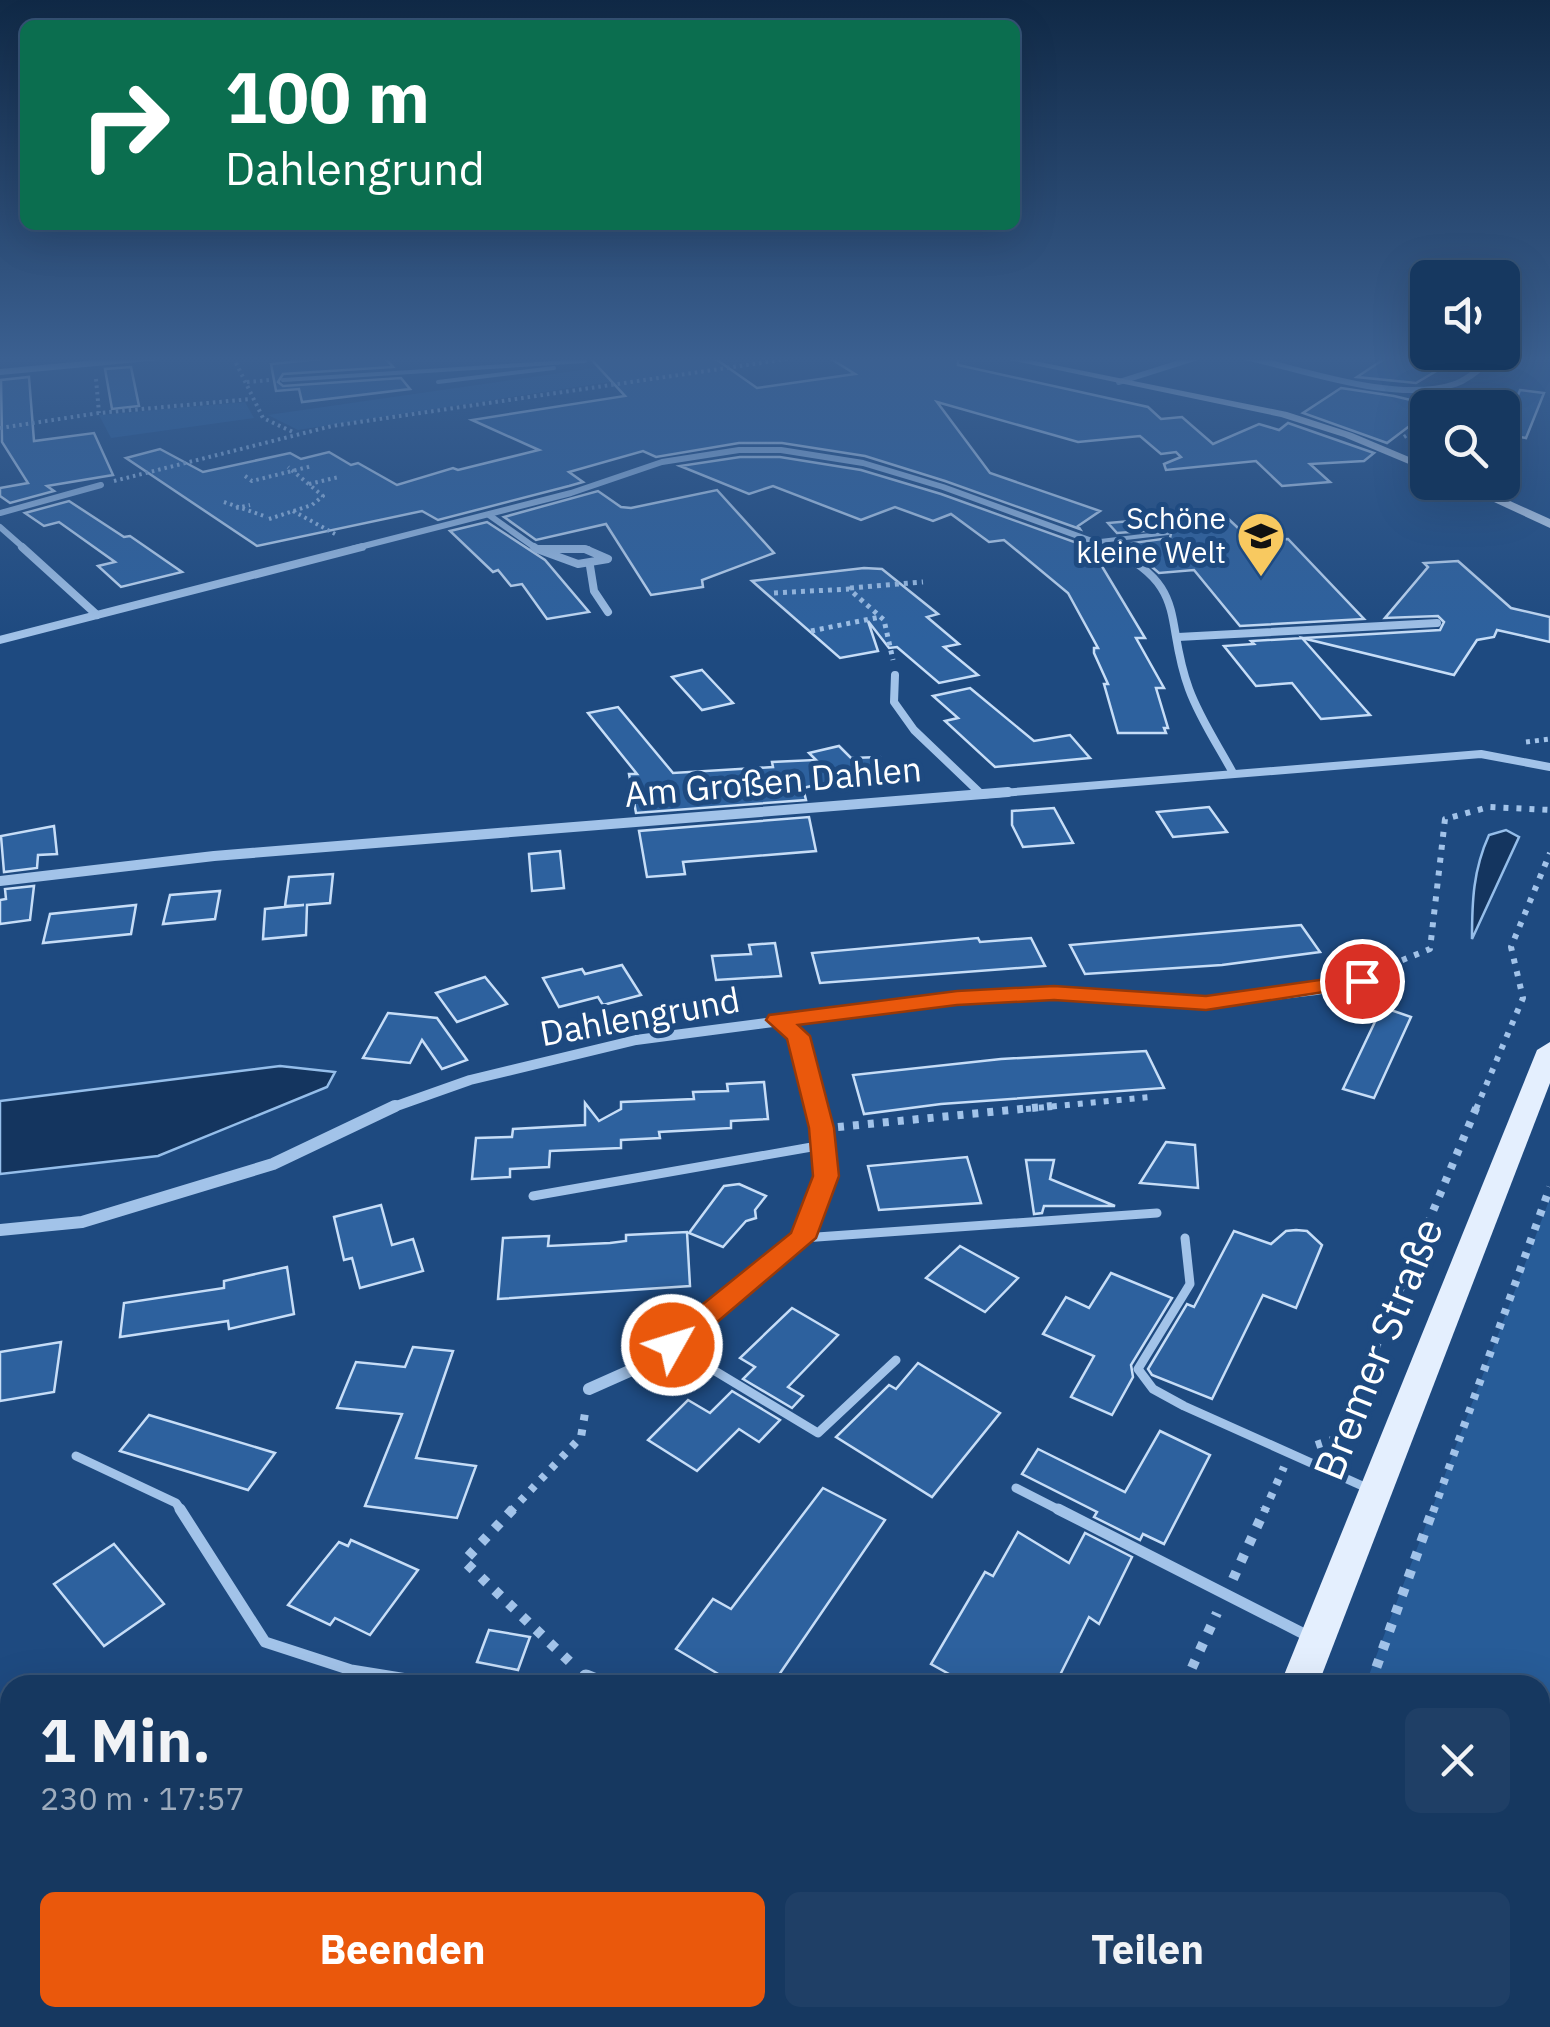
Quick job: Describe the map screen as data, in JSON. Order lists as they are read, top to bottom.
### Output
{
  "streets": {
    "main road": ["Bremer Straße"],
    "street": ["Am Großen Dahlen", "Dahlengrund"]
  },
  "places": {
    "school or university": ["Schöne kleine Welt"]
  },
  "page": {
    "turn": ["100 m", "Dahlengrund"],
    "heading": ["1 Min.", "230 m · 17:57"],
    "buttons": ["Beenden", "Teilen"]
  }
}
